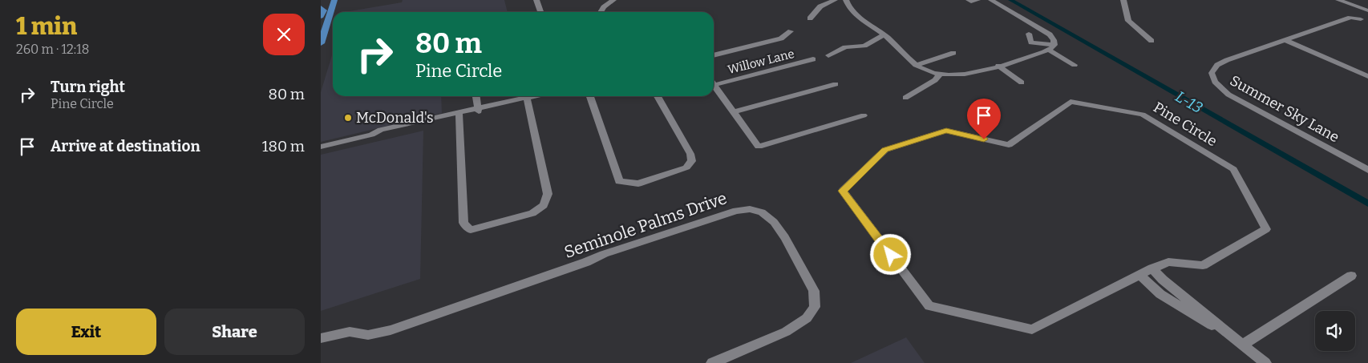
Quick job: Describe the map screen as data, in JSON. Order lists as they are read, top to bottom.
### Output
{
  "streets": {
    "street": [
      "Willow Lane",
      "Summer Sky Lane",
      "Pine Circle",
      "Seminole Palms Drive"
    ]
  },
  "water": ["L-13"],
  "places": ["McDonald's"],
  "page": {
    "heading": ["1 min", "260 m · 12:18"],
    "turn": ["80 m", "Pine Circle"],
    "list": [
      {
        "name": "Turn right",
        "note": "Pine Circle",
        "value": "80 m"
      },
      {
        "name": "Arrive at destination",
        "value": "180 m"
      }
    ],
    "buttons": ["Exit", "Share"]
  }
}
